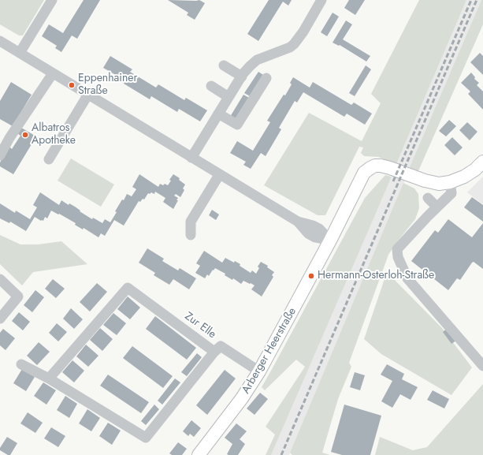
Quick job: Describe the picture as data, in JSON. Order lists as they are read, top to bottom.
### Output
{
  "streets": {
    "main road": ["Arberger Heerstraße"],
    "street": ["Zur Elle"]
  },
  "crossings": [
    ["Zur Elle", "Arberger Heerstraße"]
  ],
  "places": ["Eppenhainer Straße", "Albatros Apotheke", "Hermann-Osterloh-Straße"]
}
